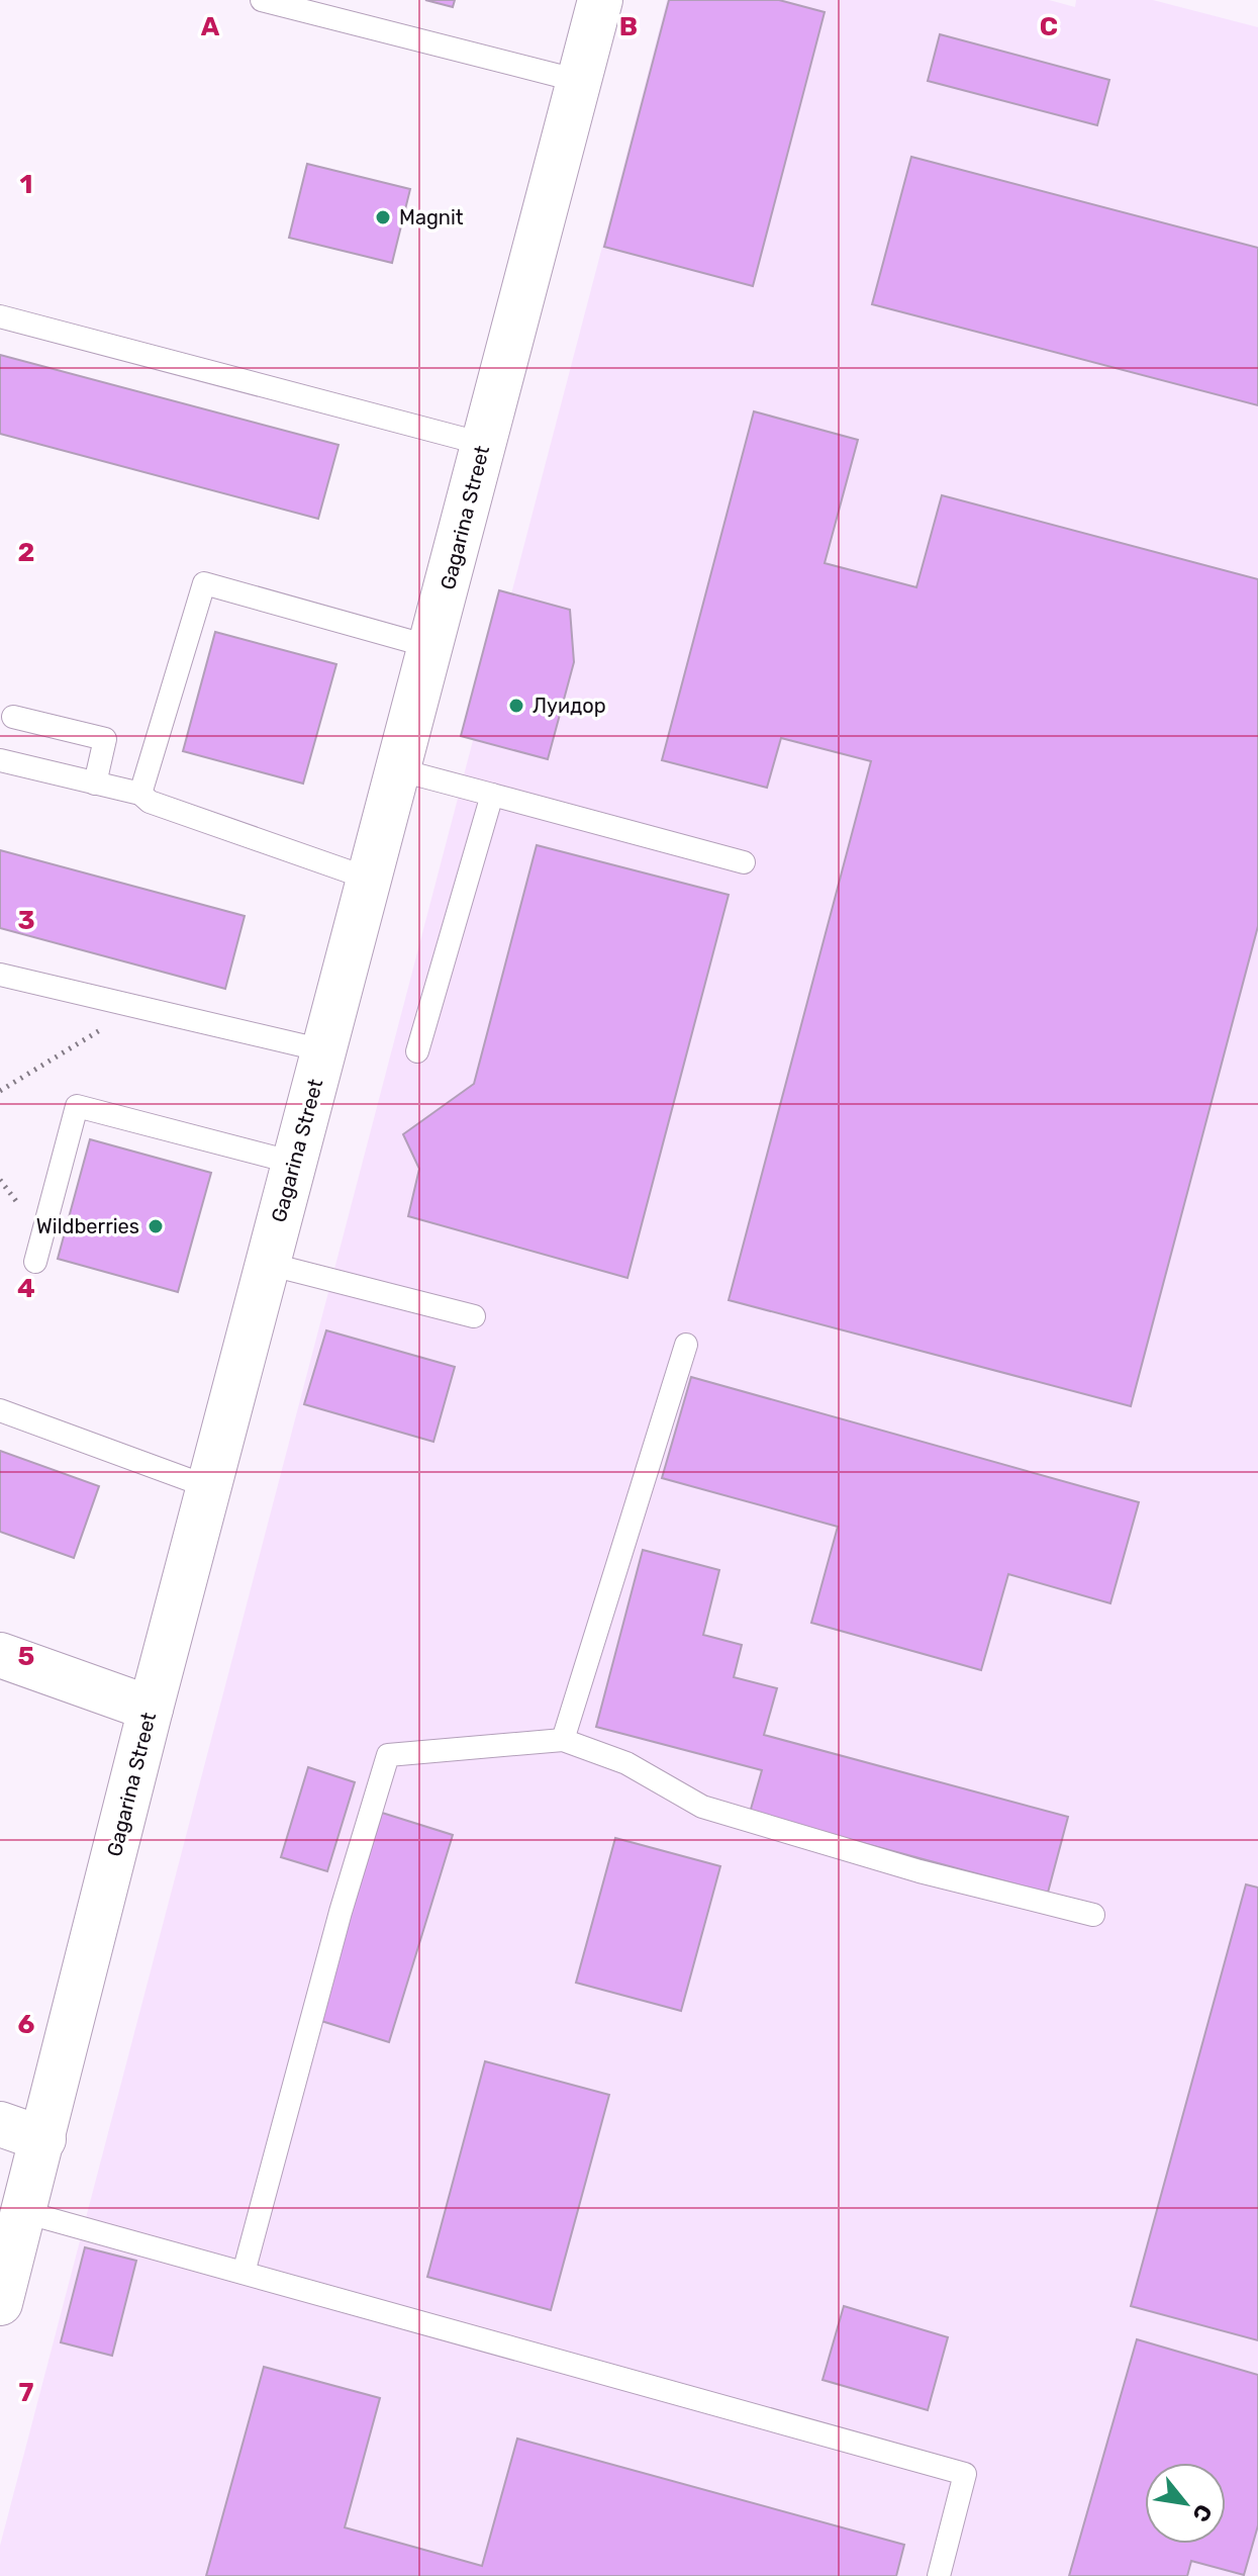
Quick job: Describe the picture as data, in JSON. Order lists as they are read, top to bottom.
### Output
{
  "streets": {
    "street": ["Gagarina Street"]
  },
  "places": ["Magnit", "Луидор", "Wildberries"],
  "north": "bottom right",
  "grid": {
    "columns": ["A", "B", "C"],
    "rows": [
      "1",
      "2",
      "3",
      "4",
      "5",
      "6",
      "7"
    ]
  }
}
